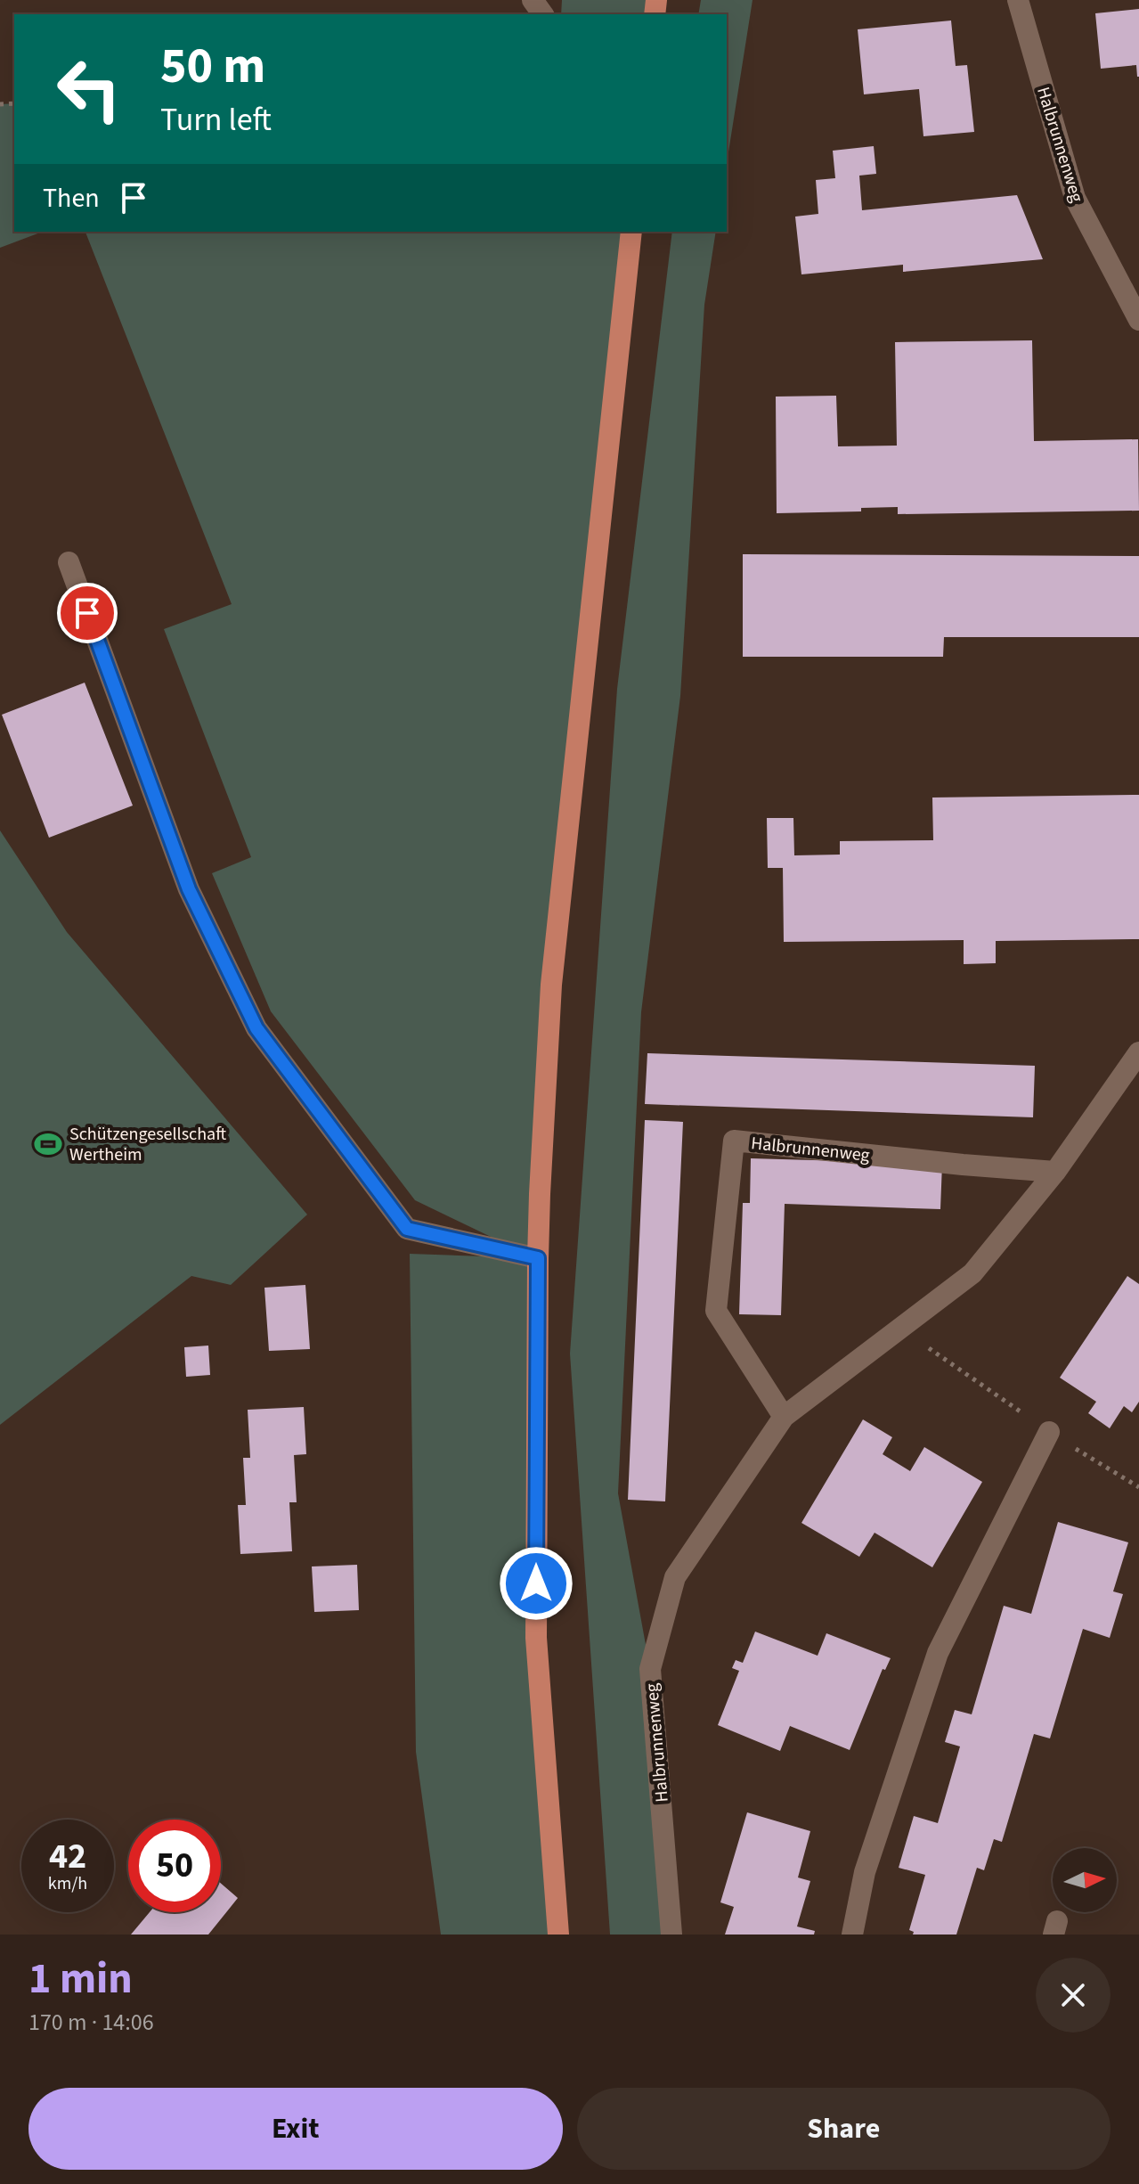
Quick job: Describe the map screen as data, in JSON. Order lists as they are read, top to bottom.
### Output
{
  "streets": {
    "street": ["Halbrunnenweg"]
  },
  "places": {
    "sports": ["Schützengesellschaft Wertheim"]
  },
  "north": "right",
  "page": {
    "turn": ["50 m", "Turn left"],
    "then": "Then",
    "speed": "42 km/h",
    "limit": "50",
    "heading": ["1 min", "170 m · 14:06"],
    "buttons": ["Exit", "Share"]
  }
}
